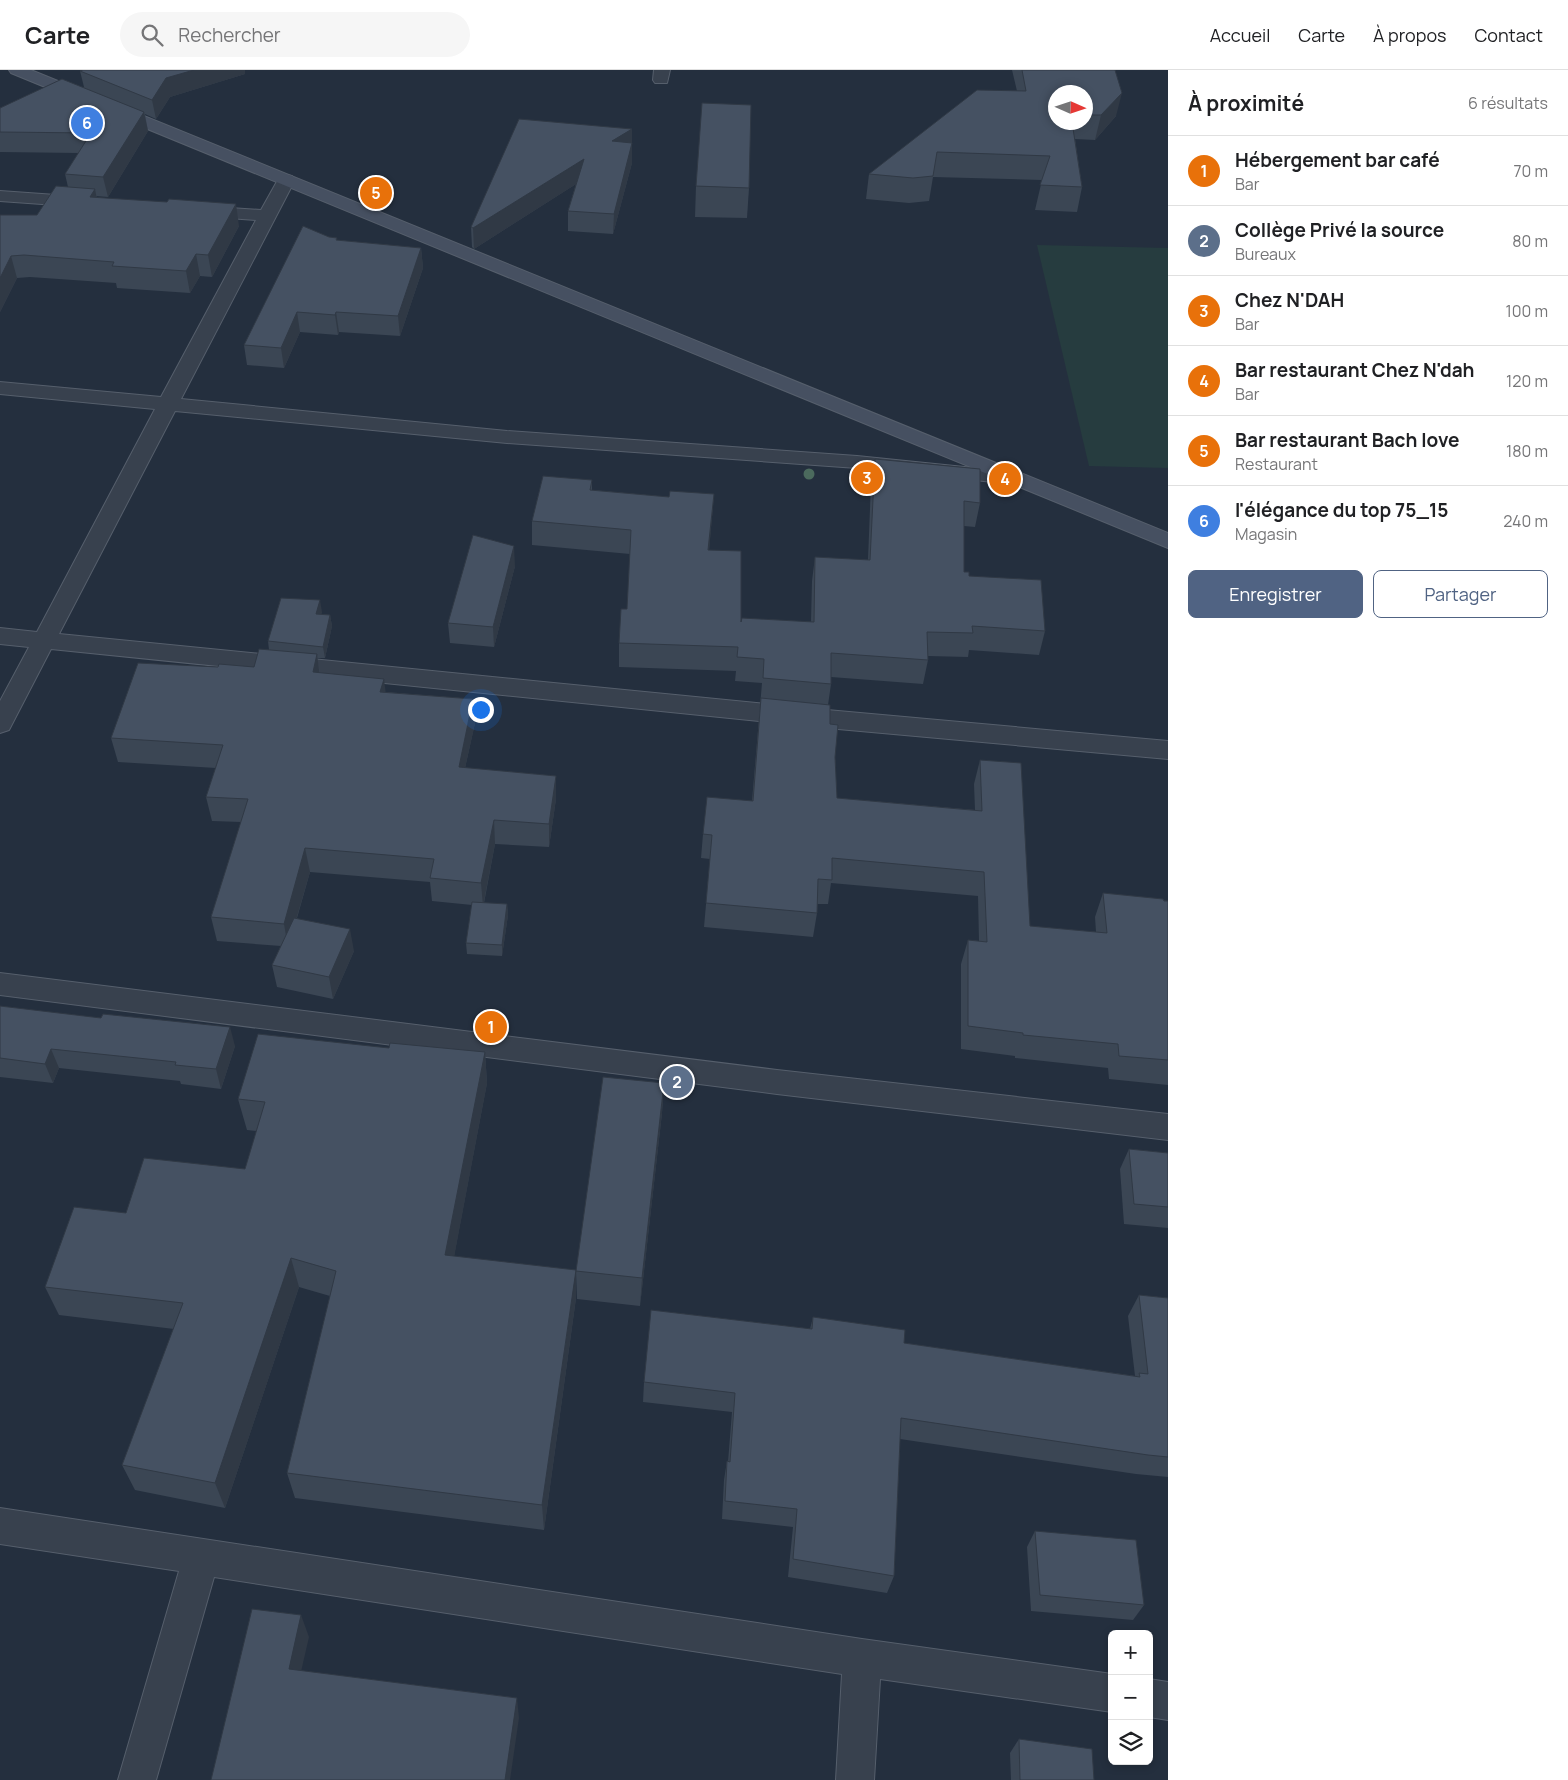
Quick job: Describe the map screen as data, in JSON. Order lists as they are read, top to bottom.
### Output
{
  "north": "right",
  "page": {
    "header": "Carte",
    "search": "Rechercher",
    "nav": [
      "Accueil",
      "Carte",
      "À propos",
      "Contact"
    ],
    "heading": ["À proximité", "6 résultats"],
    "pins": [
      "6",
      "5",
      "3",
      "4",
      "1",
      "2"
    ],
    "list": [
      {
        "mark": "1",
        "name": "Hébergement bar café",
        "note": "Bar",
        "value": "70 m"
      },
      {
        "mark": "2",
        "name": "Collège Privé la source",
        "note": "Bureaux",
        "value": "80 m"
      },
      {
        "mark": "3",
        "name": "Chez N'DAH",
        "note": "Bar",
        "value": "100 m"
      },
      {
        "mark": "4",
        "name": "Bar restaurant Chez N'dah",
        "note": "Bar",
        "value": "120 m"
      },
      {
        "mark": "5",
        "name": "Bar restaurant Bach love",
        "note": "Restaurant",
        "value": "180 m"
      },
      {
        "mark": "6",
        "name": "l'élégance du top 75_15",
        "note": "Magasin",
        "value": "240 m"
      }
    ],
    "buttons": ["Enregistrer", "Partager"],
    "map_buttons": ["+", "−"]
  }
}
